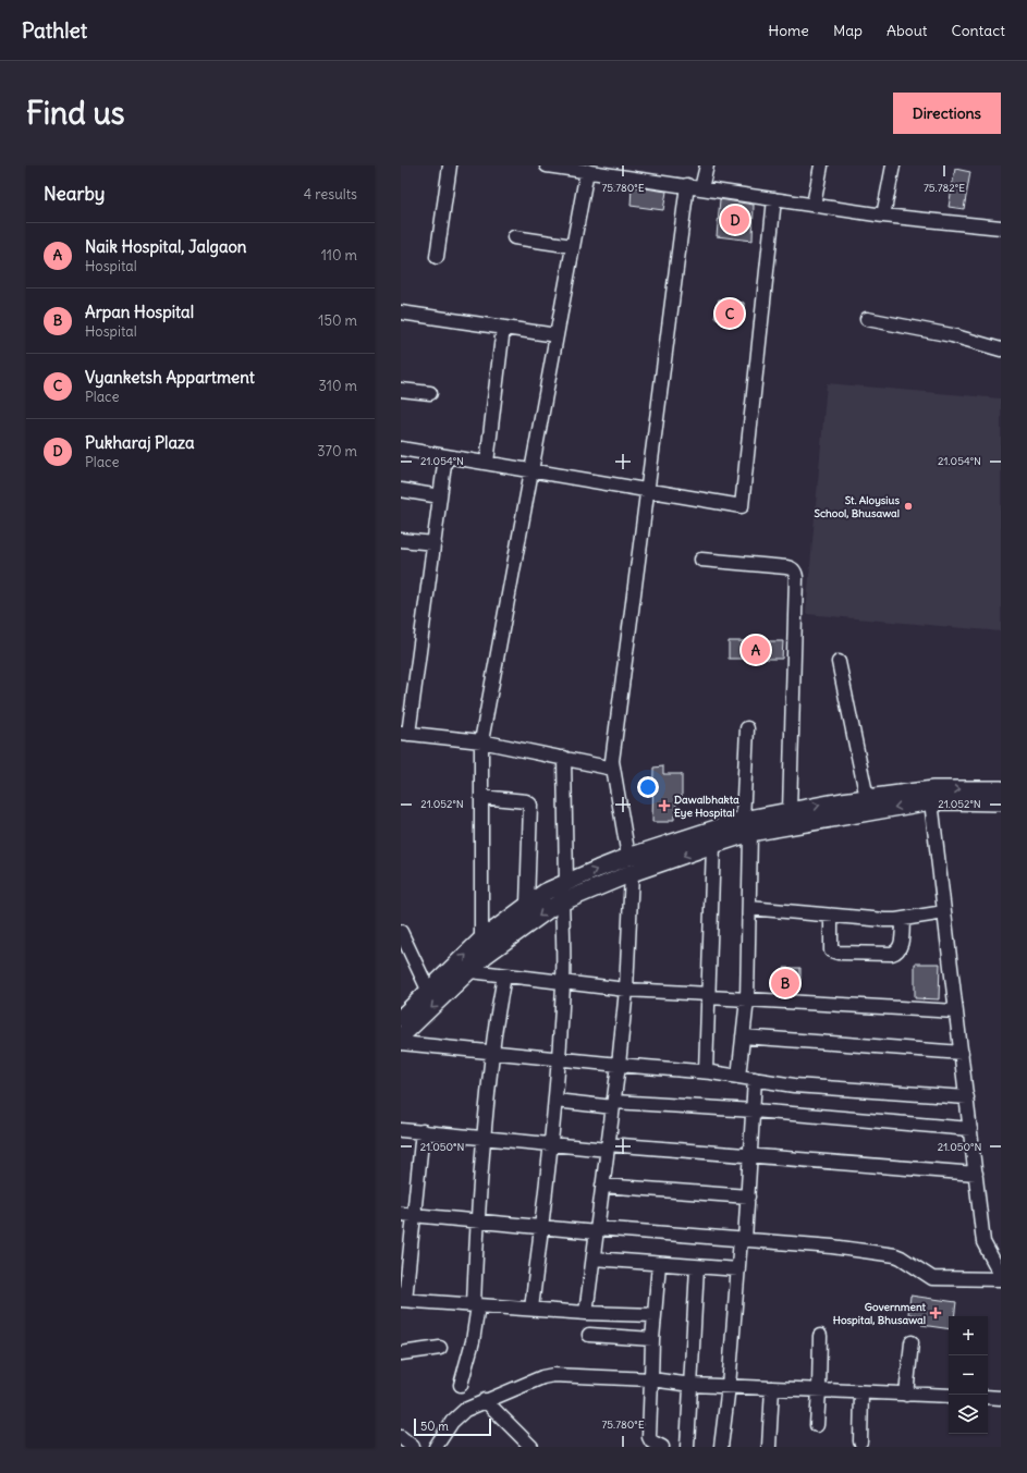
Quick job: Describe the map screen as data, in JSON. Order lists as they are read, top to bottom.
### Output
{
  "places": {
    "other": ["St. Aloysius School, Bhusawal"],
    "health": ["Dawalbhakta Eye Hospital", "Government Hospital, Bhusawal"]
  },
  "scale_bar": "50 m",
  "page": {
    "header": "Pathlet",
    "nav": [
      "Home",
      "Map",
      "About",
      "Contact"
    ],
    "buttons": "Directions",
    "title": "Find us",
    "heading": ["Nearby", "4 results"],
    "pins": [
      "D",
      "C",
      "A",
      "B"
    ],
    "list": [
      {
        "mark": "A",
        "name": "Naik Hospital, Jalgaon",
        "note": "Hospital",
        "value": "110 m"
      },
      {
        "mark": "B",
        "name": "Arpan Hospital",
        "note": "Hospital",
        "value": "150 m"
      },
      {
        "mark": "C",
        "name": "Vyanketsh Appartment",
        "note": "Place",
        "value": "310 m"
      },
      {
        "mark": "D",
        "name": "Pukharaj Plaza",
        "note": "Place",
        "value": "370 m"
      }
    ],
    "map_buttons": ["+", "−"],
    "scale": "50 m"
  },
  "coordinates": [
    "75.780°E",
    "75.782°E",
    "21.054°N",
    "21.052°N",
    "21.050°N"
  ]
}
